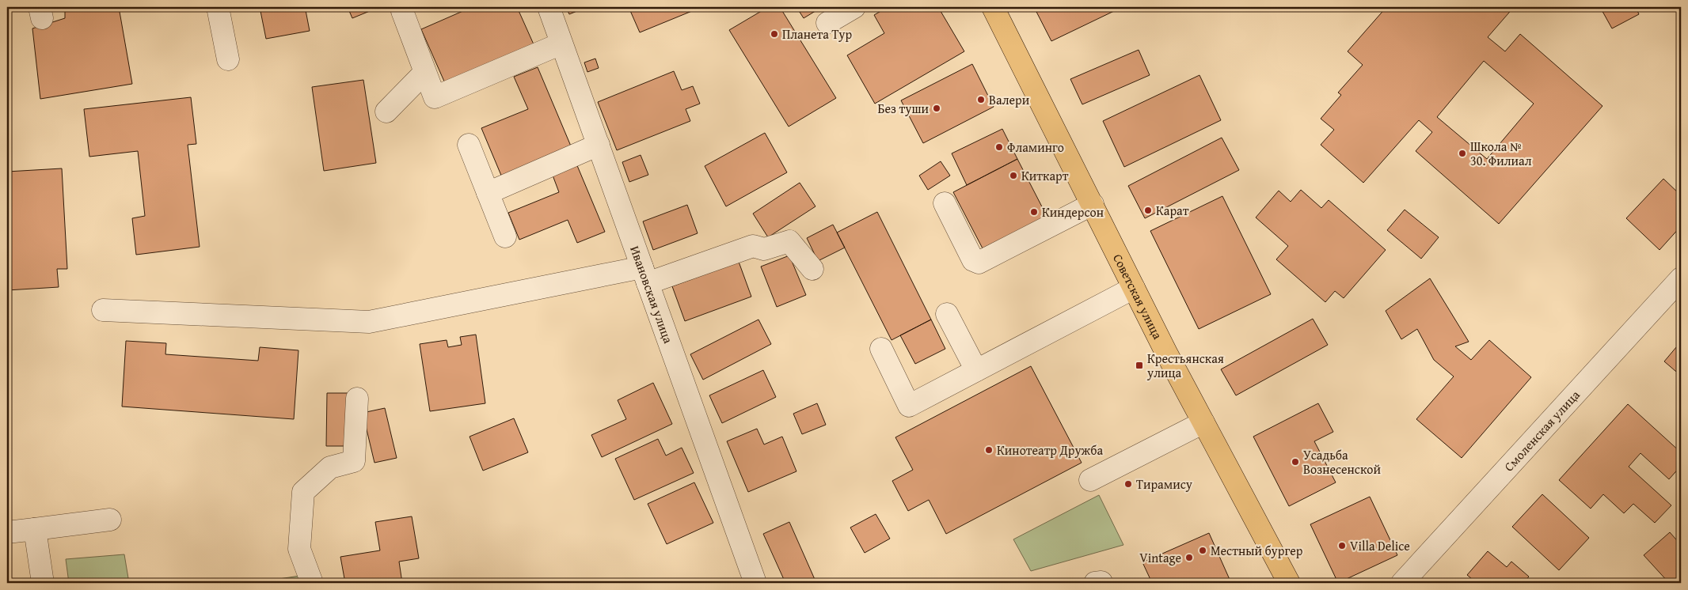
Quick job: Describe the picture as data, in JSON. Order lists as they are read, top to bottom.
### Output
{
  "streets": {
    "main road": ["Советская улица"],
    "street": ["Ивановская улица", "Смоленская улица"]
  },
  "places": {
    "other": [
      "Планета Тур",
      "Валери",
      "Без туши",
      "Фламинго",
      "Школа № 30. Филиал",
      "Киткарт",
      "Карат",
      "Киндерсон",
      "Кинотеатр Дружба",
      "Усадьба Вознесенской",
      "Тирамису",
      "Villa Delice",
      "Местный бургер",
      "Vintage"
    ],
    "transit": ["Крестьянская улица"]
  }
}
